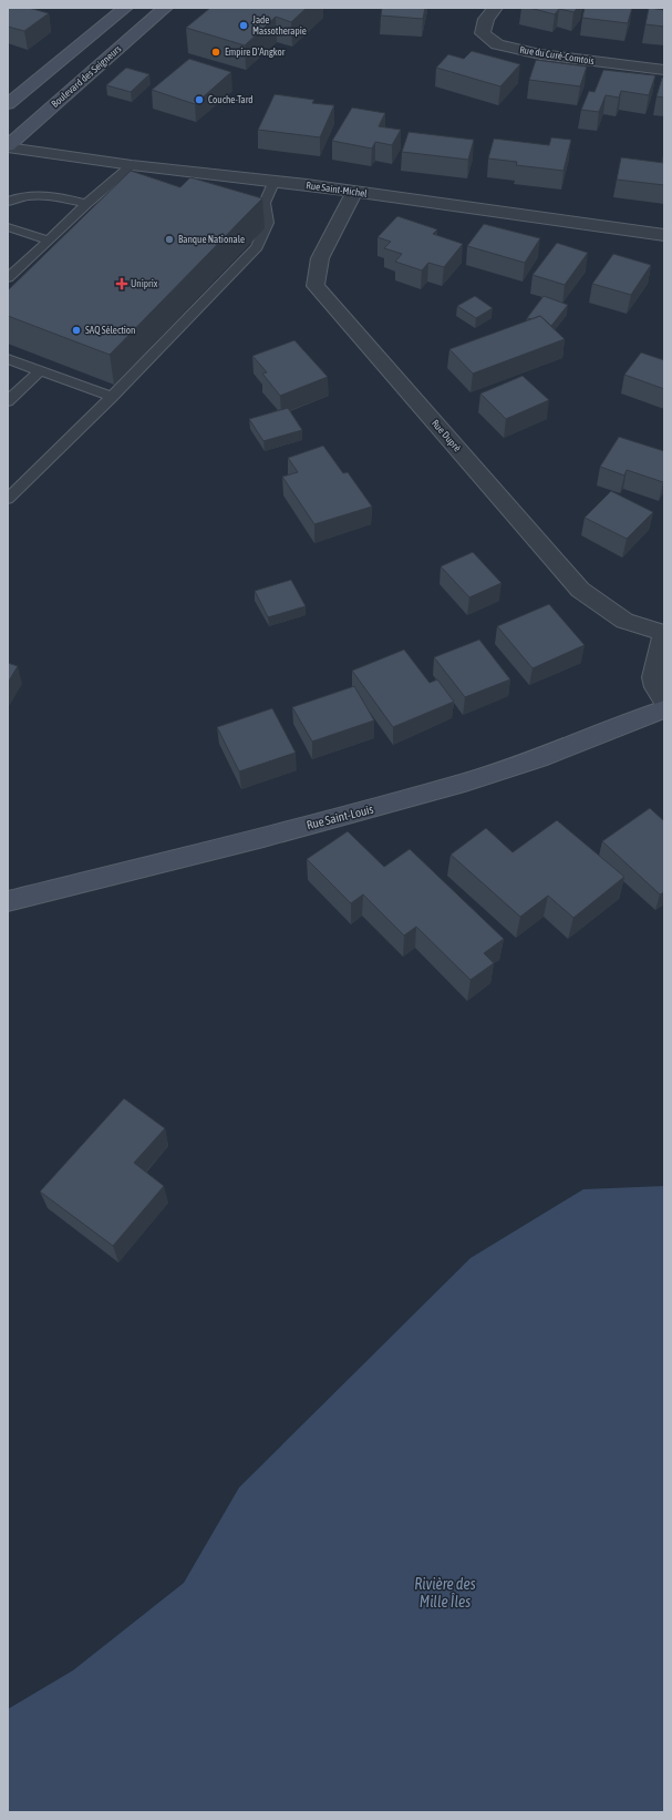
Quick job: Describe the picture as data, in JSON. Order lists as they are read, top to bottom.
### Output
{
  "streets": {
    "main road": ["Boulevard des Seigneurs", "Rue Saint-Louis"],
    "street": ["Rue du Curé-Comtois", "Rue Saint-Michel", "Rue Dupré"]
  },
  "crossings": [
    ["Boulevard des Seigneurs", "Rue Saint-Michel"],
    ["Rue Saint-Michel", "Rue Dupré"]
  ],
  "water": ["Rivière des Mille Îles"],
  "places": {
    "other": [
      "Jade Massotherapie",
      "Empire D'Angkor",
      "Couche-Tard",
      "Banque Nationale",
      "SAQ Sélection"
    ],
    "health": ["Uniprix"]
  }
}
